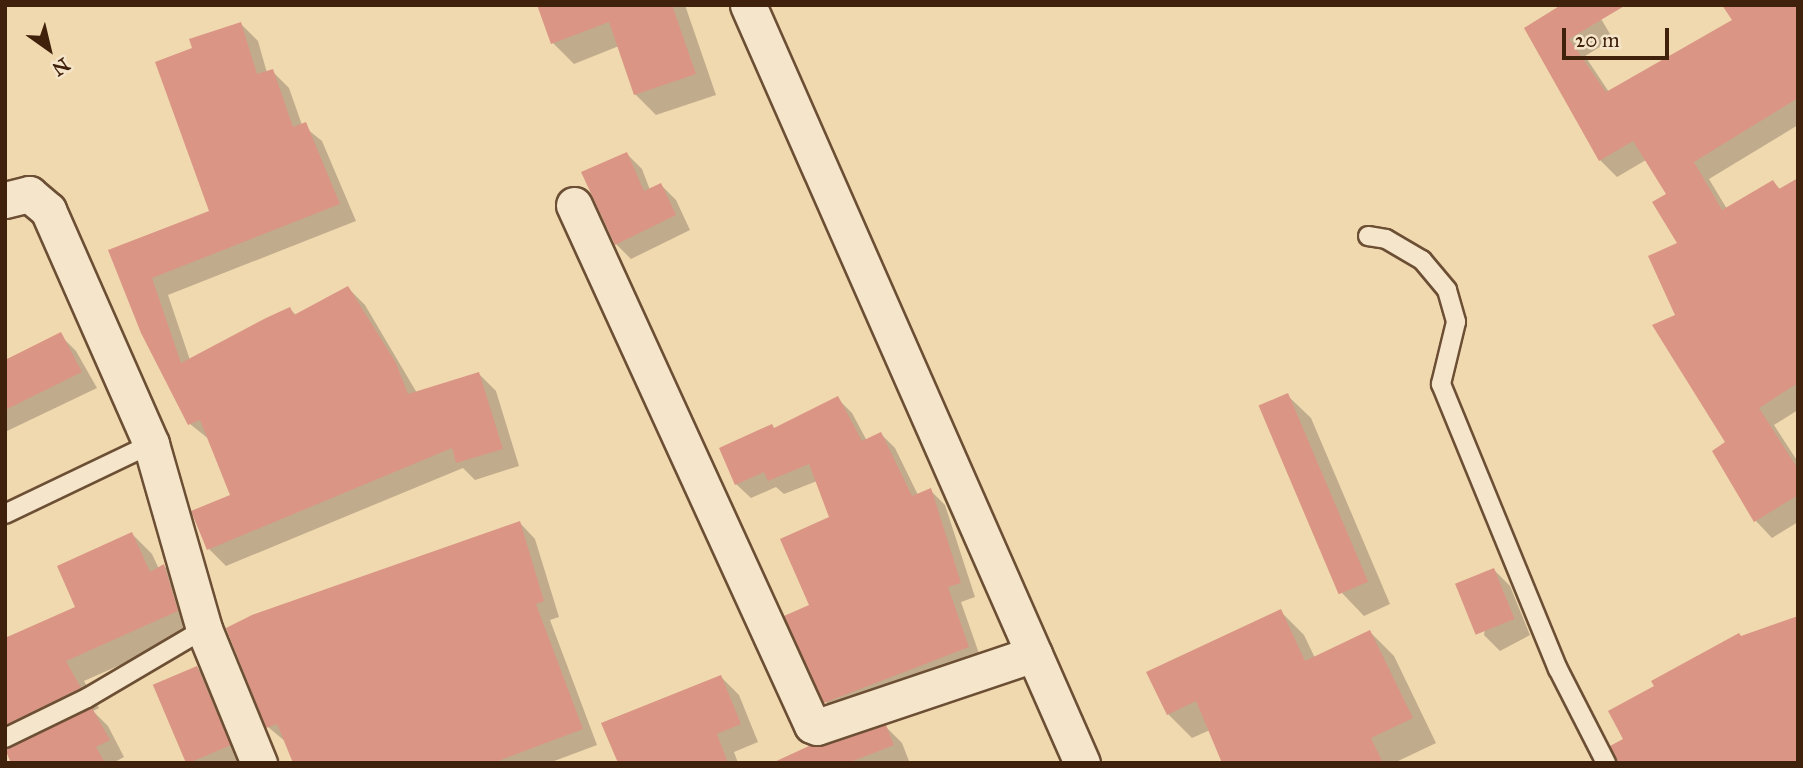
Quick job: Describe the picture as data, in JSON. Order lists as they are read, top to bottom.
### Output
{
  "scale_bar": "20 m",
  "north": "bottom right"
}
